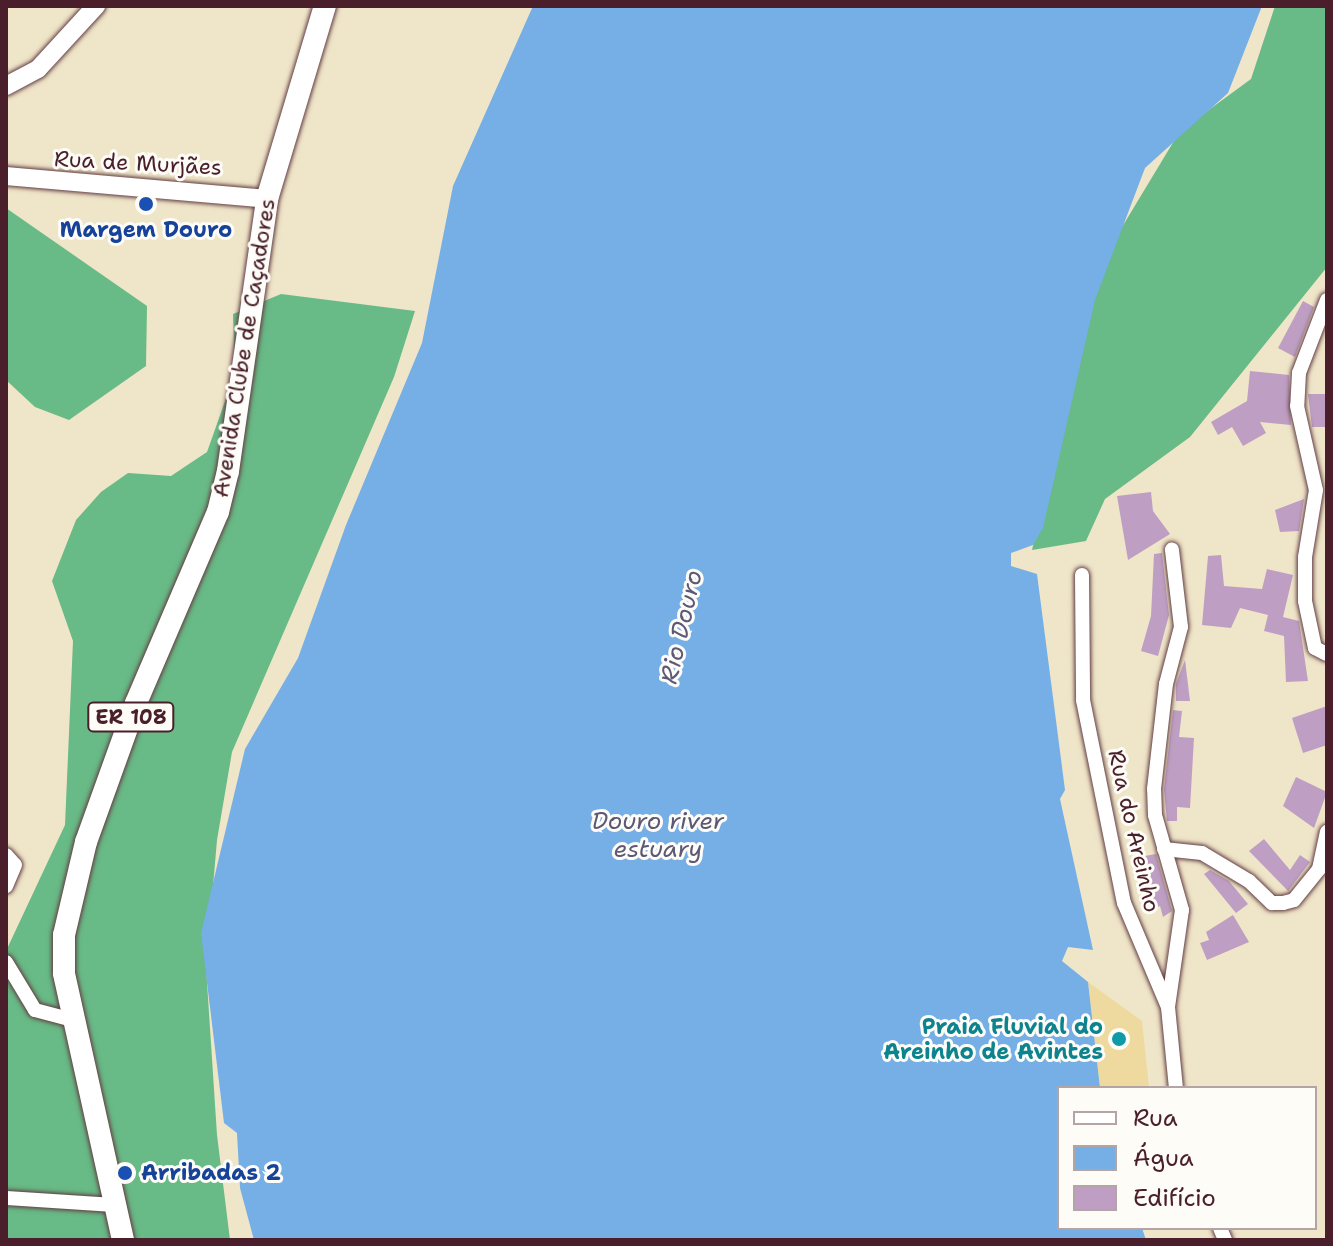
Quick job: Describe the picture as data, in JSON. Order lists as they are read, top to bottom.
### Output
{
  "streets": {
    "main road": ["Rua de Murjães", "Avenida Clube de Caçadores", "ER 108"],
    "street": ["Rua do Areinho"]
  },
  "crossings": [
    ["Rua de Murjães", "Avenida Clube de Caçadores"]
  ],
  "water": ["Rio Douro", "Douro river estuary"],
  "places": ["Margem Douro", "Praia Fluvial do Areinho de Avintes", "Arribadas 2"],
  "legend": ["Rua", "Água", "Edifício"]
}
